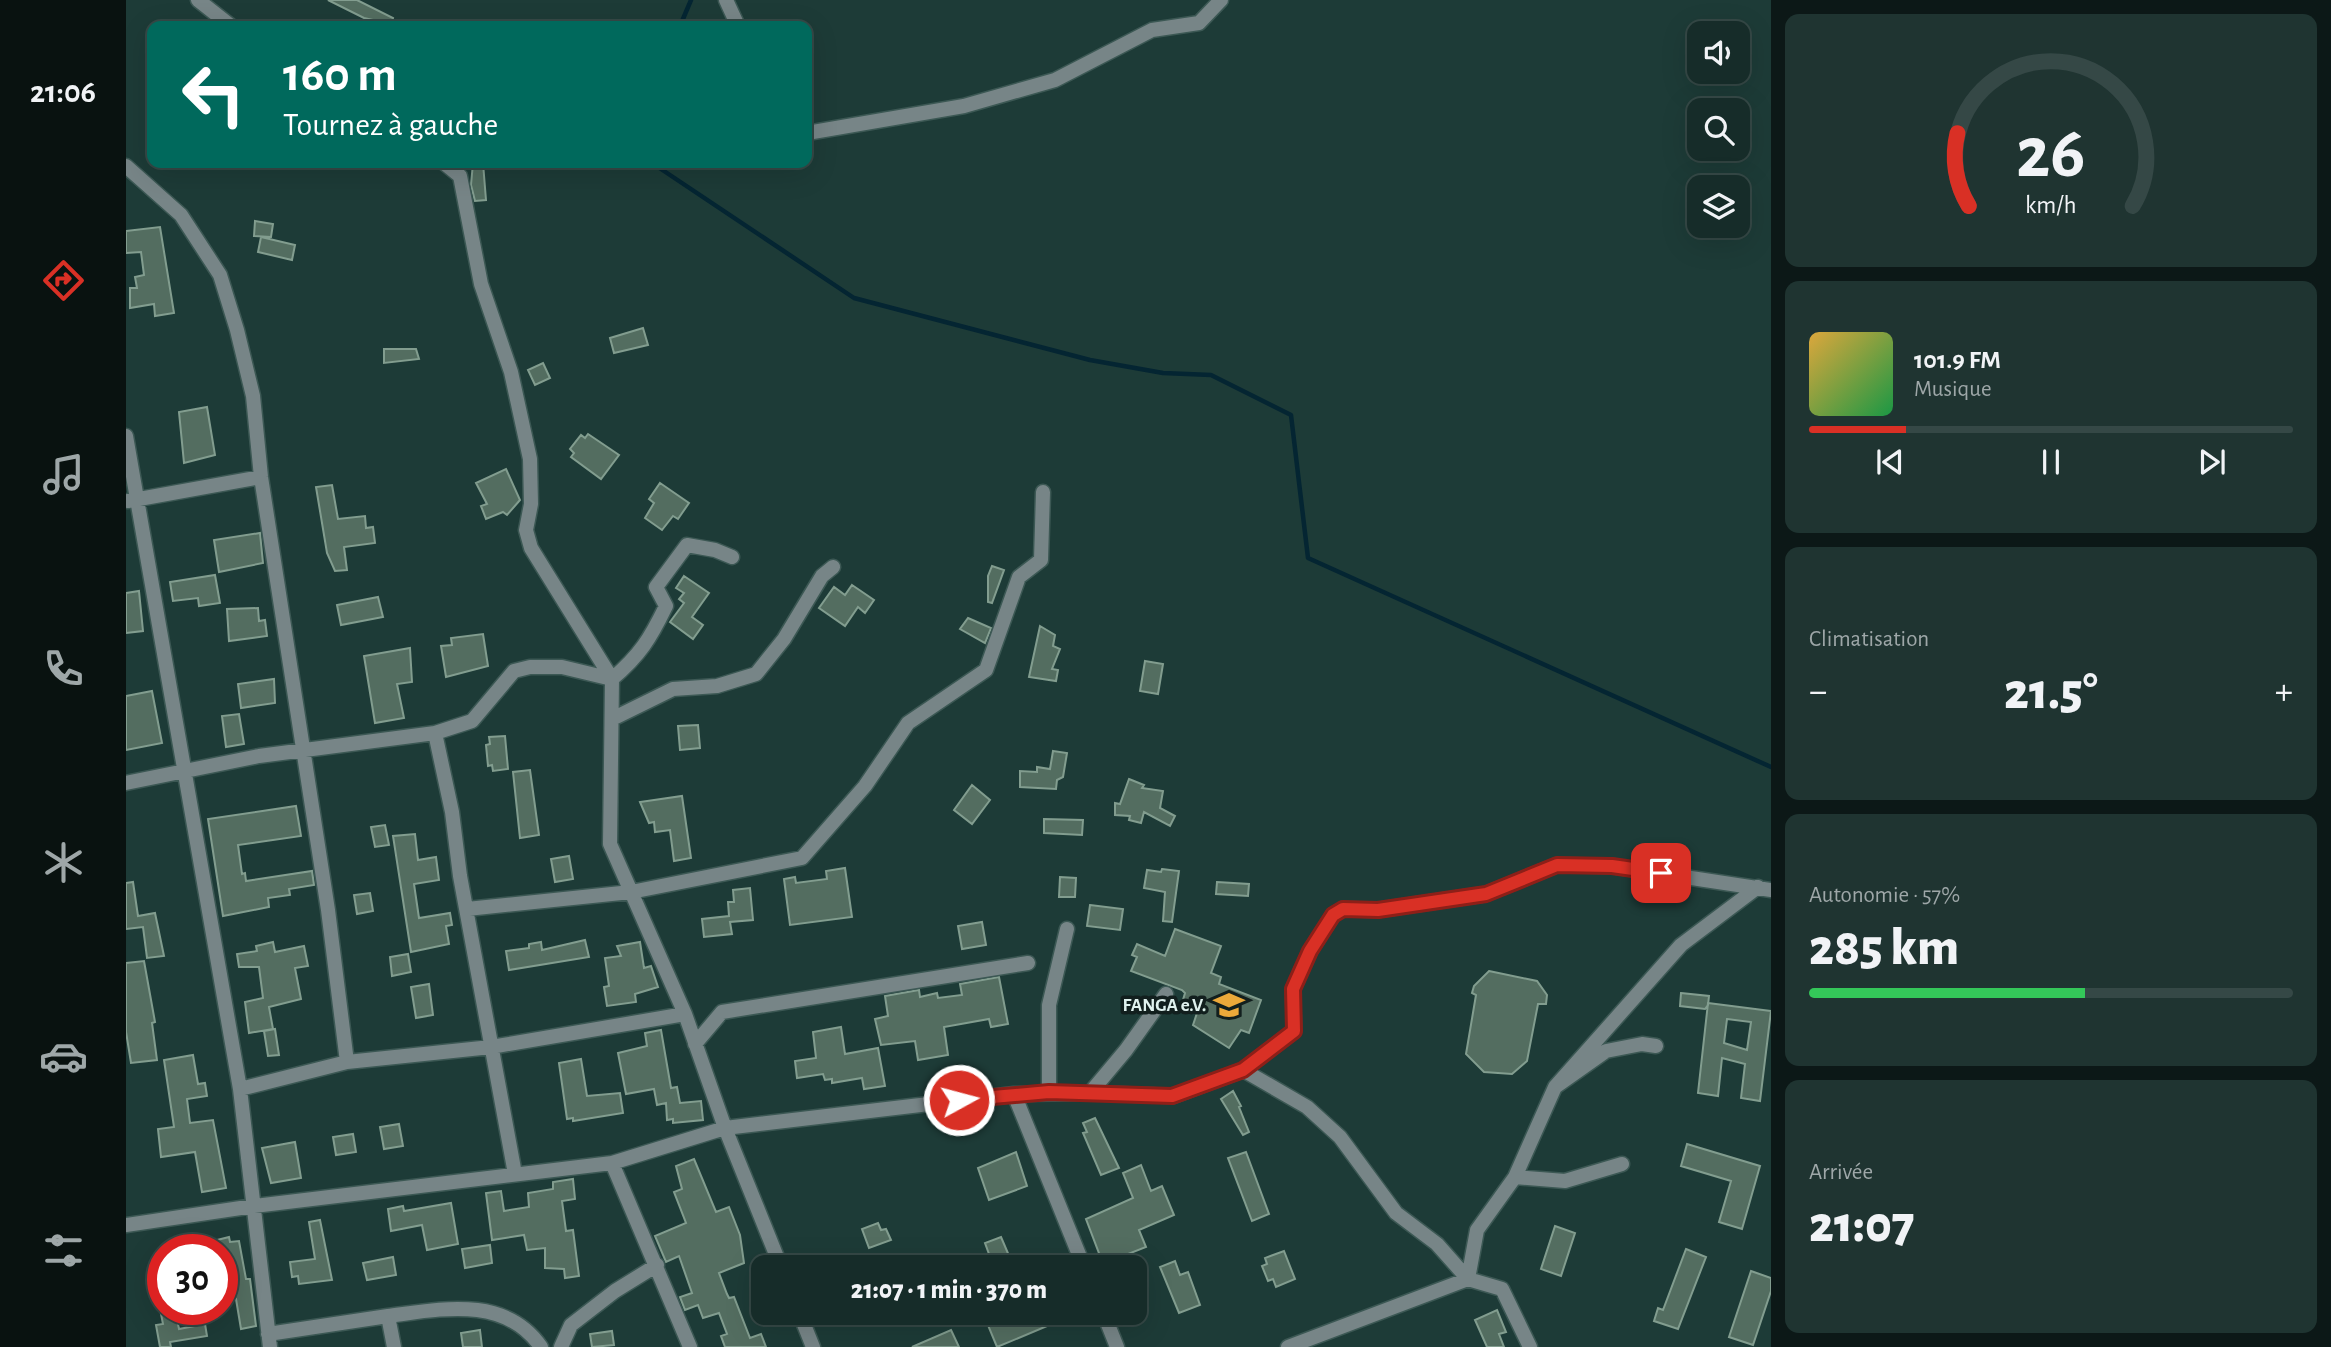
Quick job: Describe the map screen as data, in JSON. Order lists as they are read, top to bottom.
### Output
{
  "places": {
    "school or university": ["FANGA e.V."]
  },
  "page": {
    "tabs": "21:06",
    "turn": ["160 m", "Tournez à gauche"],
    "song": ["101.9 FM", "Musique"],
    "tile": [
      "Climatisation",
      ["Autonomie · 57%", "285 km"],
      ["Arrivée", "21:07"]
    ],
    "heat": ["−", "21.5°", "+"],
    "limit": "30",
    "trip": "21:07 · 1 min · 370 m",
    "gauge": ["26", "km/h"]
  }
}
